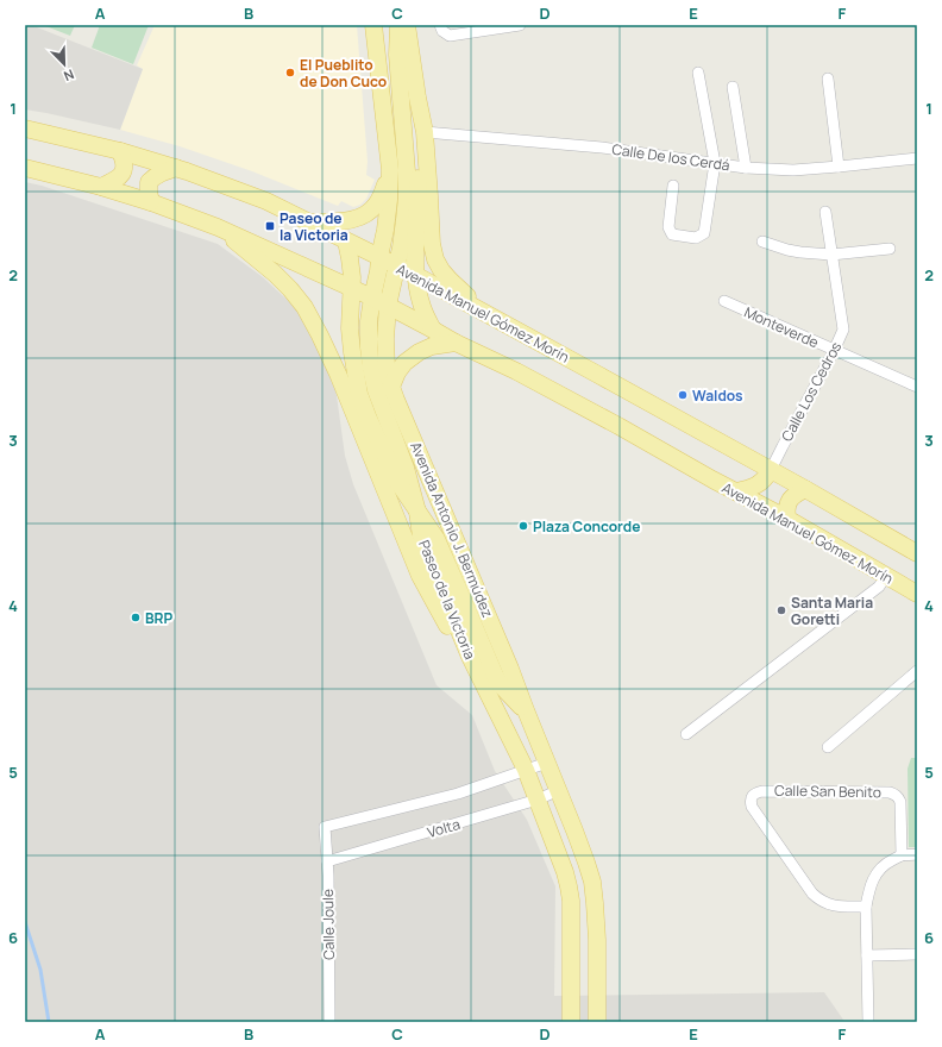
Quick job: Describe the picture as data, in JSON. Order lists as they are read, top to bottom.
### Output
{
  "streets": {
    "main road": ["Avenida Manuel Gómez Morín", "Avenida Antonio J. Bermúdez", "Paseo de la Victoria"],
    "street": [
      "Calle De los Cerdá",
      "Monteverde",
      "Calle Los Cedros",
      "Calle San Benito",
      "Volta",
      "Calle Joule"
    ]
  },
  "crossings": [
    ["Avenida Manuel Gómez Morín", "Calle Los Cedros"],
    ["Avenida Manuel Gómez Morín", "Avenida Antonio J. Bermúdez"],
    ["Avenida Manuel Gómez Morín", "Paseo de la Victoria"],
    ["Monteverde", "Calle Los Cedros"],
    ["Avenida Antonio J. Bermúdez", "Volta"],
    ["Paseo de la Victoria", "Volta"],
    ["Paseo de la Victoria", "Calle Joule"],
    ["Volta", "Calle Joule"]
  ],
  "places": {
    "other": [
      "El Pueblito de Don Cuco",
      "Waldos",
      "Plaza Concorde",
      "Santa Maria Goretti",
      "BRP"
    ],
    "transit": ["Paseo de la Victoria"]
  },
  "north": "bottom right",
  "grid": {
    "columns": [
      "A",
      "B",
      "C",
      "D",
      "E",
      "F"
    ],
    "rows": [
      "1",
      "2",
      "3",
      "4",
      "5",
      "6"
    ]
  }
}
